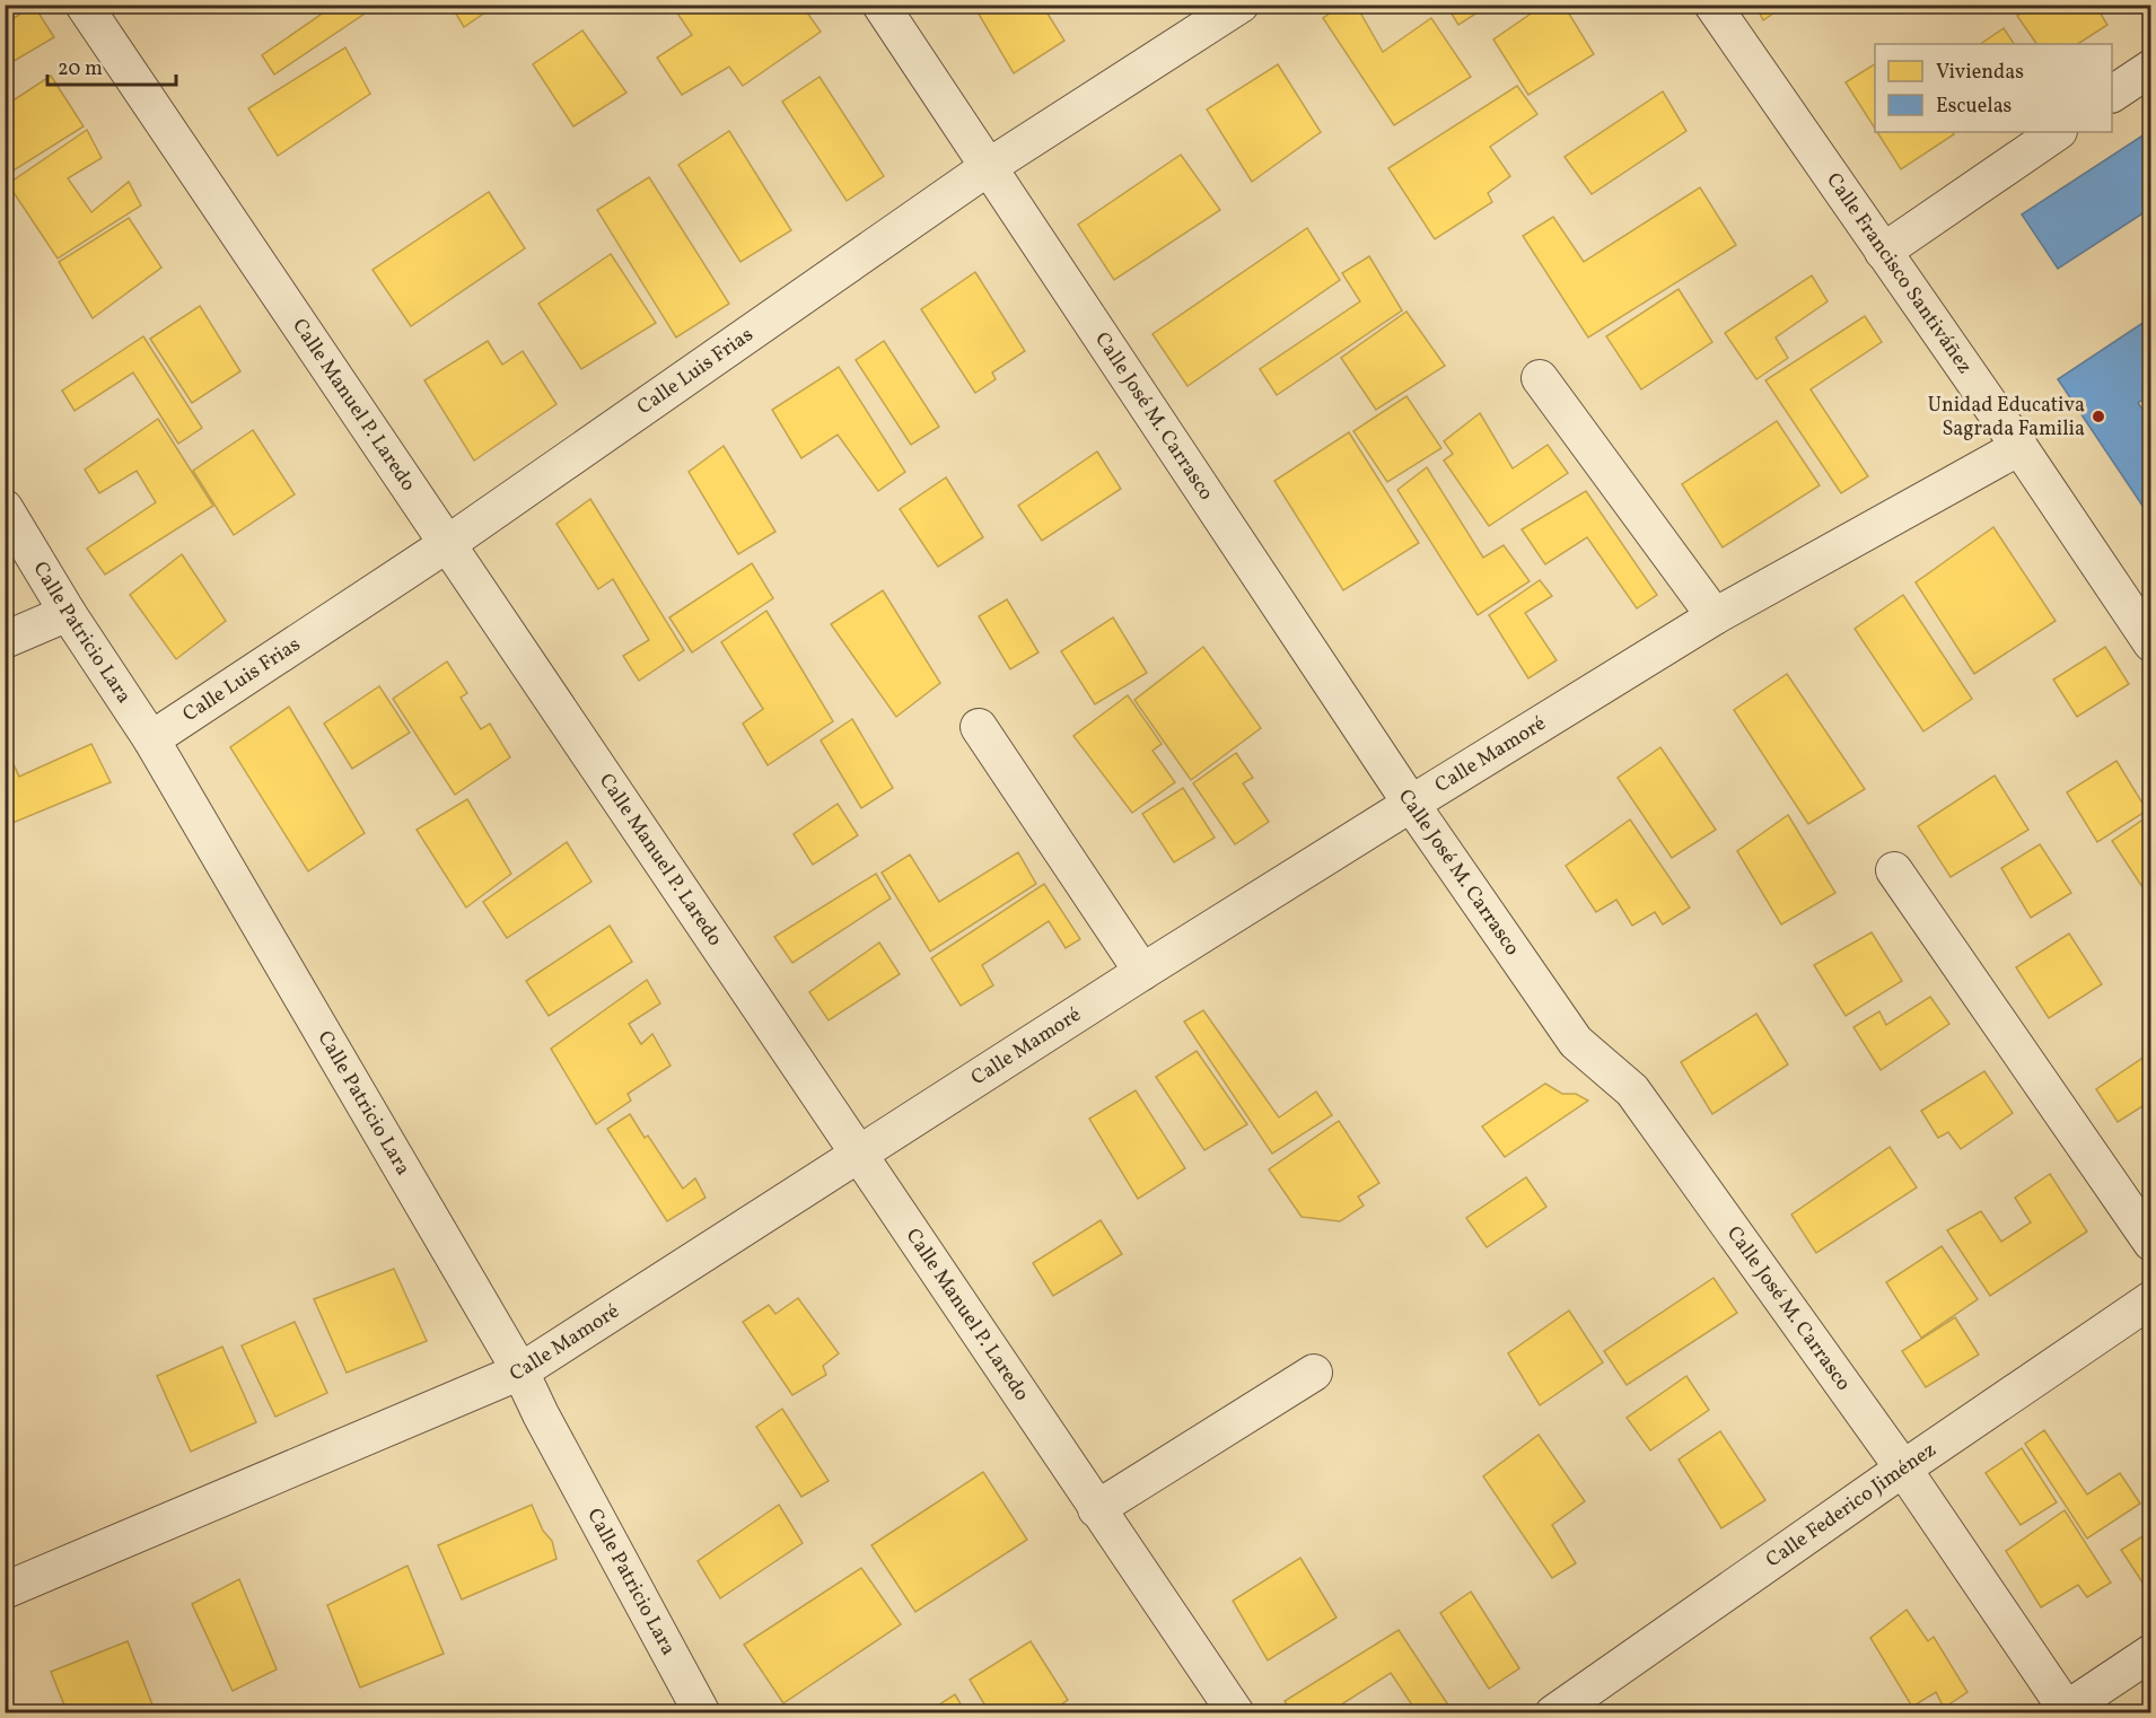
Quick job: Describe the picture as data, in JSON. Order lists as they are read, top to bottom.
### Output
{
  "streets": {
    "street": [
      "Calle Francisco Santiváñez",
      "Calle Luis Frias",
      "Calle Manuel P. Laredo",
      "Calle José M. Carrasco",
      "Calle Patricio Lara",
      "Calle Mamoré",
      "Calle Federico Jiménez"
    ]
  },
  "crossings": [
    ["Calle Francisco Santiváñez", "Calle Mamoré"],
    ["Calle Luis Frias", "Calle Manuel P. Laredo"],
    ["Calle Luis Frias", "Calle José M. Carrasco"],
    ["Calle Luis Frias", "Calle Patricio Lara"],
    ["Calle Manuel P. Laredo", "Calle Mamoré"],
    ["Calle José M. Carrasco", "Calle Mamoré"],
    ["Calle José M. Carrasco", "Calle Federico Jiménez"],
    ["Calle Patricio Lara", "Calle Mamoré"]
  ],
  "places": ["Unidad Educativa Sagrada Familia"],
  "legend": ["Viviendas", "Escuelas"],
  "scale_bar": "20 m"
}
